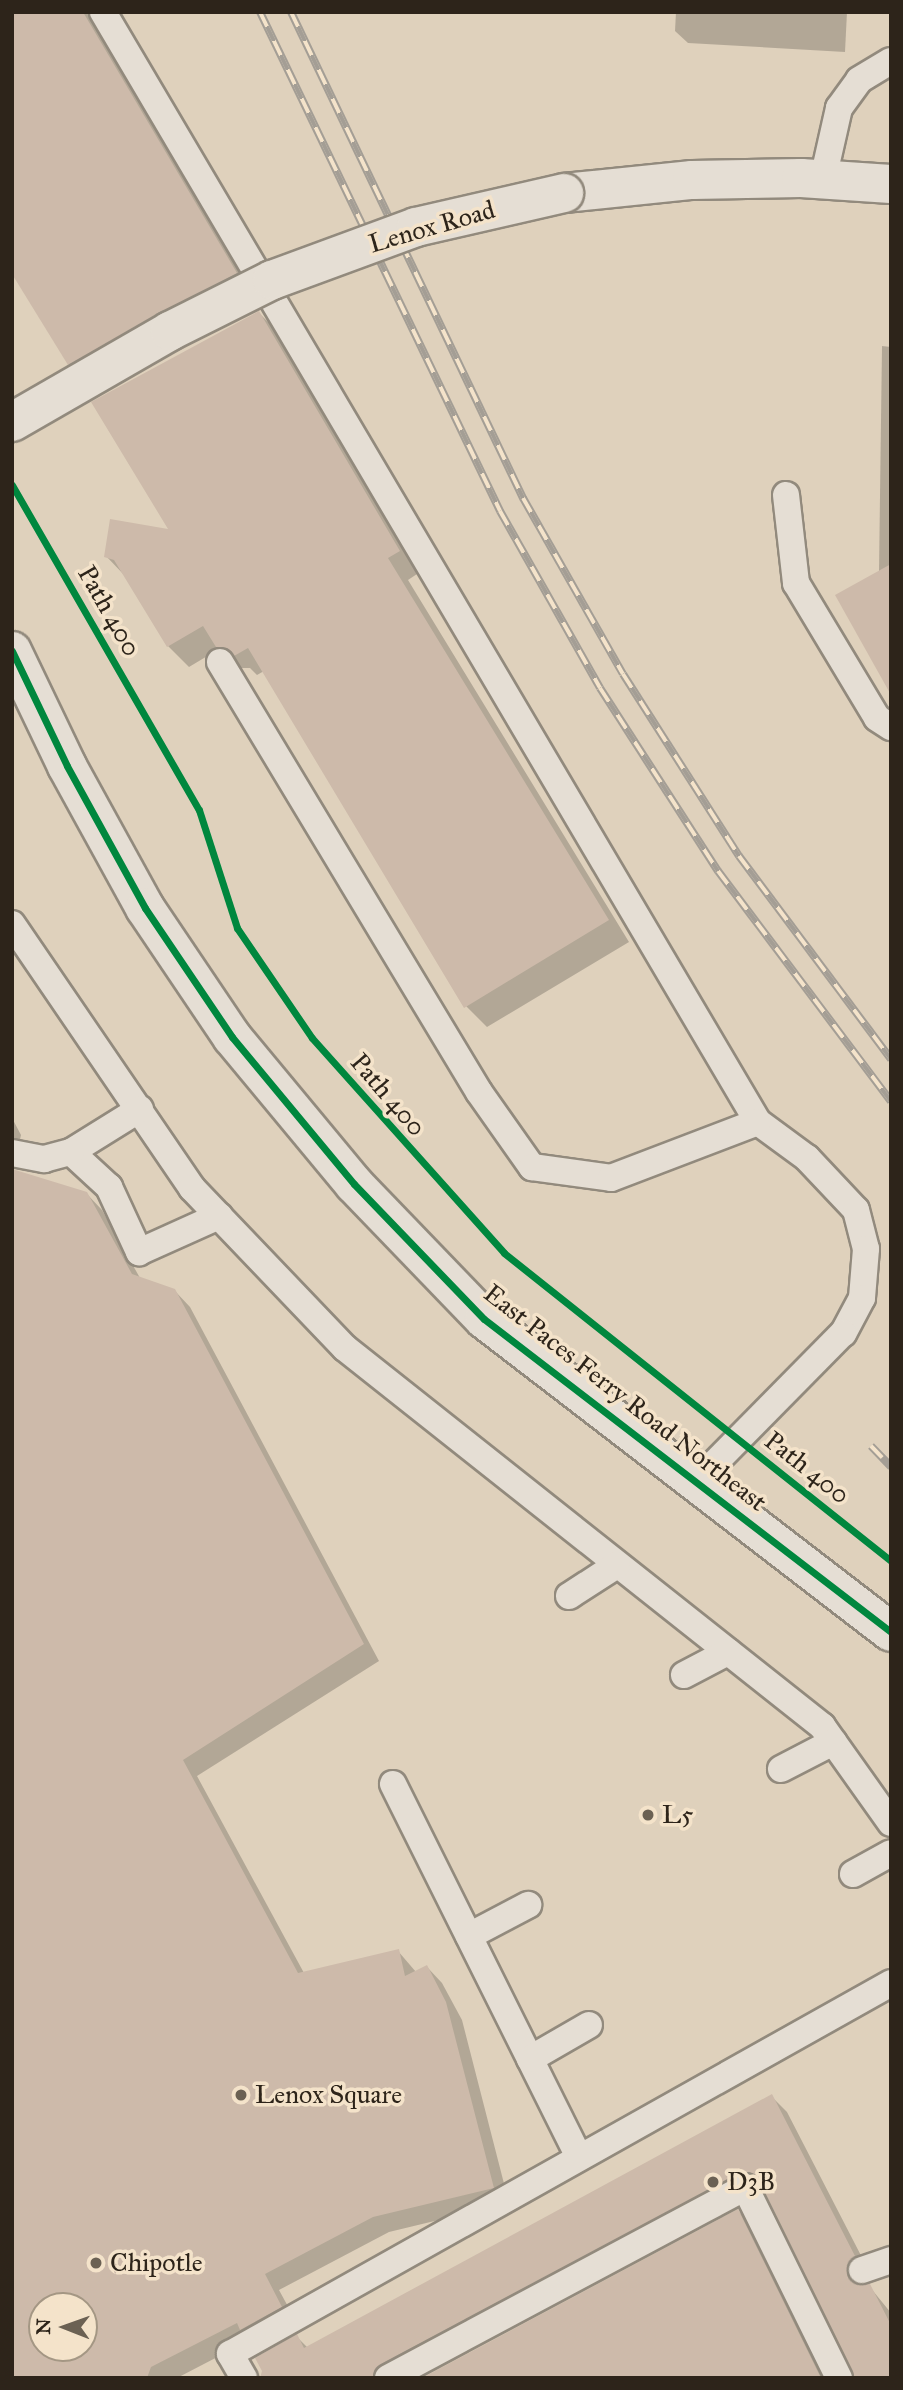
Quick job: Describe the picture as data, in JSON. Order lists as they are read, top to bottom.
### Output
{
  "streets": {
    "street": ["Lenox Road", "East Paces Ferry Road Northeast"],
    "cycle path": ["Path 400"]
  },
  "places": [
    "L5",
    "Lenox Square",
    "D3B",
    "Chipotle"
  ],
  "north": "left"
}
